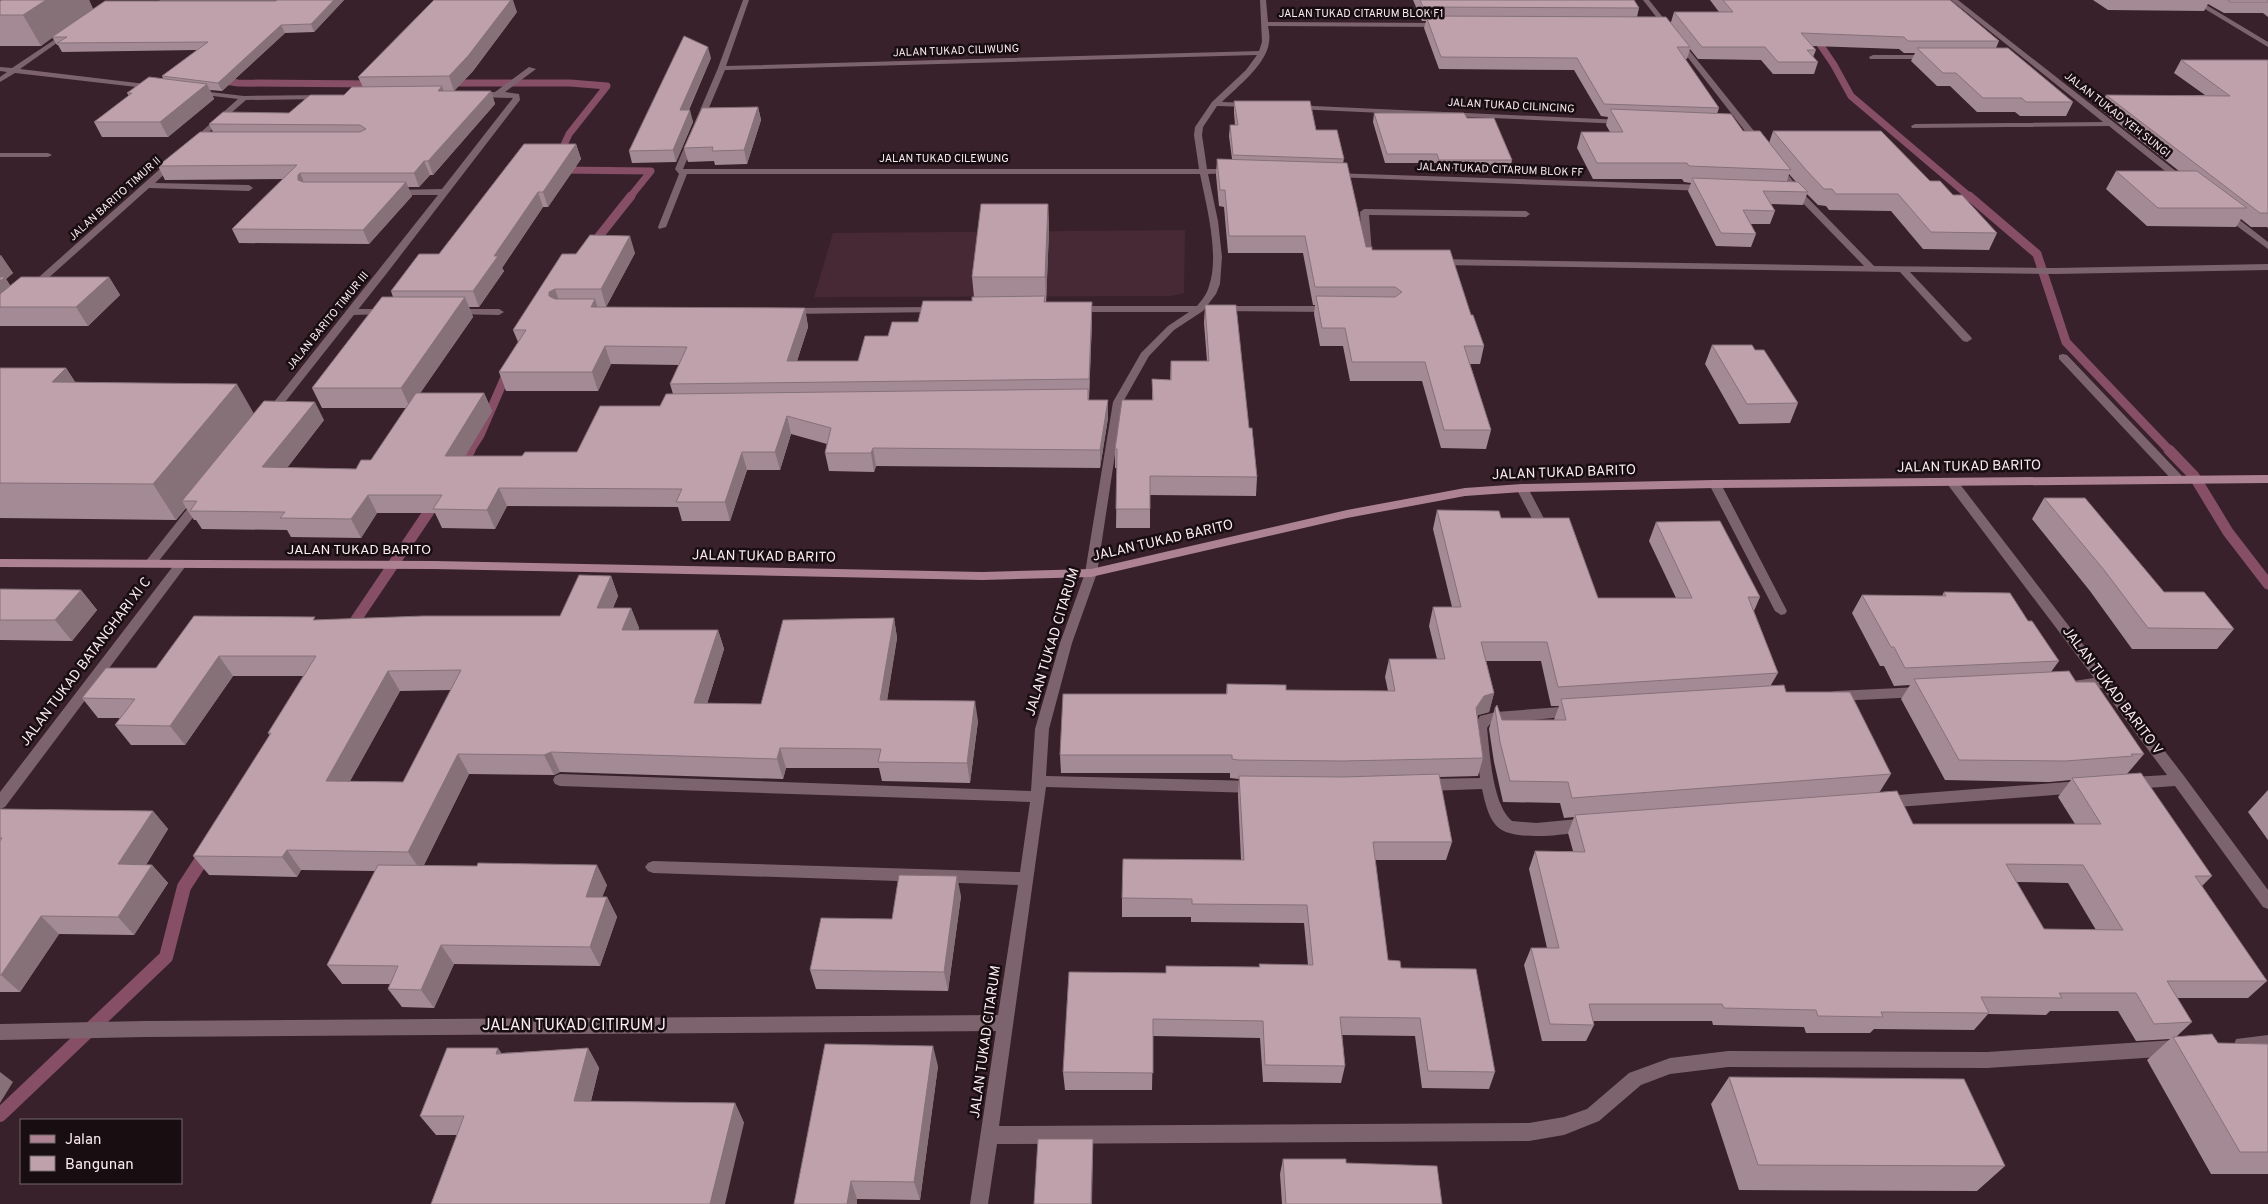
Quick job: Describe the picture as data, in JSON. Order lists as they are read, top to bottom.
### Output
{
  "streets": {
    "street": [
      "JALAN TUKAD CITARUM BLOK F1",
      "JALAN TUKAD CILIWUNG",
      "JALAN TUKAD CILINCING",
      "JALAN TUKAD YEH SUNGI",
      "JALAN TUKAD CILEWUNG",
      "JALAN TUKAD CITARUM BLOK FF",
      "JALAN BARITO TIMUR II",
      "JALAN BARITO TIMUR III",
      "JALAN TUKAD BARITO",
      "JALAN TUKAD CITARUM",
      "JALAN TUKAD BATANGHARI XI C",
      "JALAN TUKAD BARITO V",
      "JALAN TUKAD CITIRUM J"
    ]
  },
  "crossings": [
    ["JALAN TUKAD CITARUM BLOK F1", "JALAN TUKAD CITARUM"],
    ["JALAN TUKAD CILIWUNG", "JALAN TUKAD CITARUM"],
    ["JALAN TUKAD CILEWUNG", "JALAN TUKAD CITARUM"],
    ["JALAN TUKAD BARITO", "JALAN TUKAD CITARUM"],
    ["JALAN TUKAD BARITO", "JALAN TUKAD BATANGHARI XI C"],
    ["JALAN TUKAD BARITO", "JALAN TUKAD BARITO V"],
    ["JALAN TUKAD CITARUM", "JALAN TUKAD CITIRUM J"]
  ],
  "legend": ["Jalan", "Bangunan"]
}
